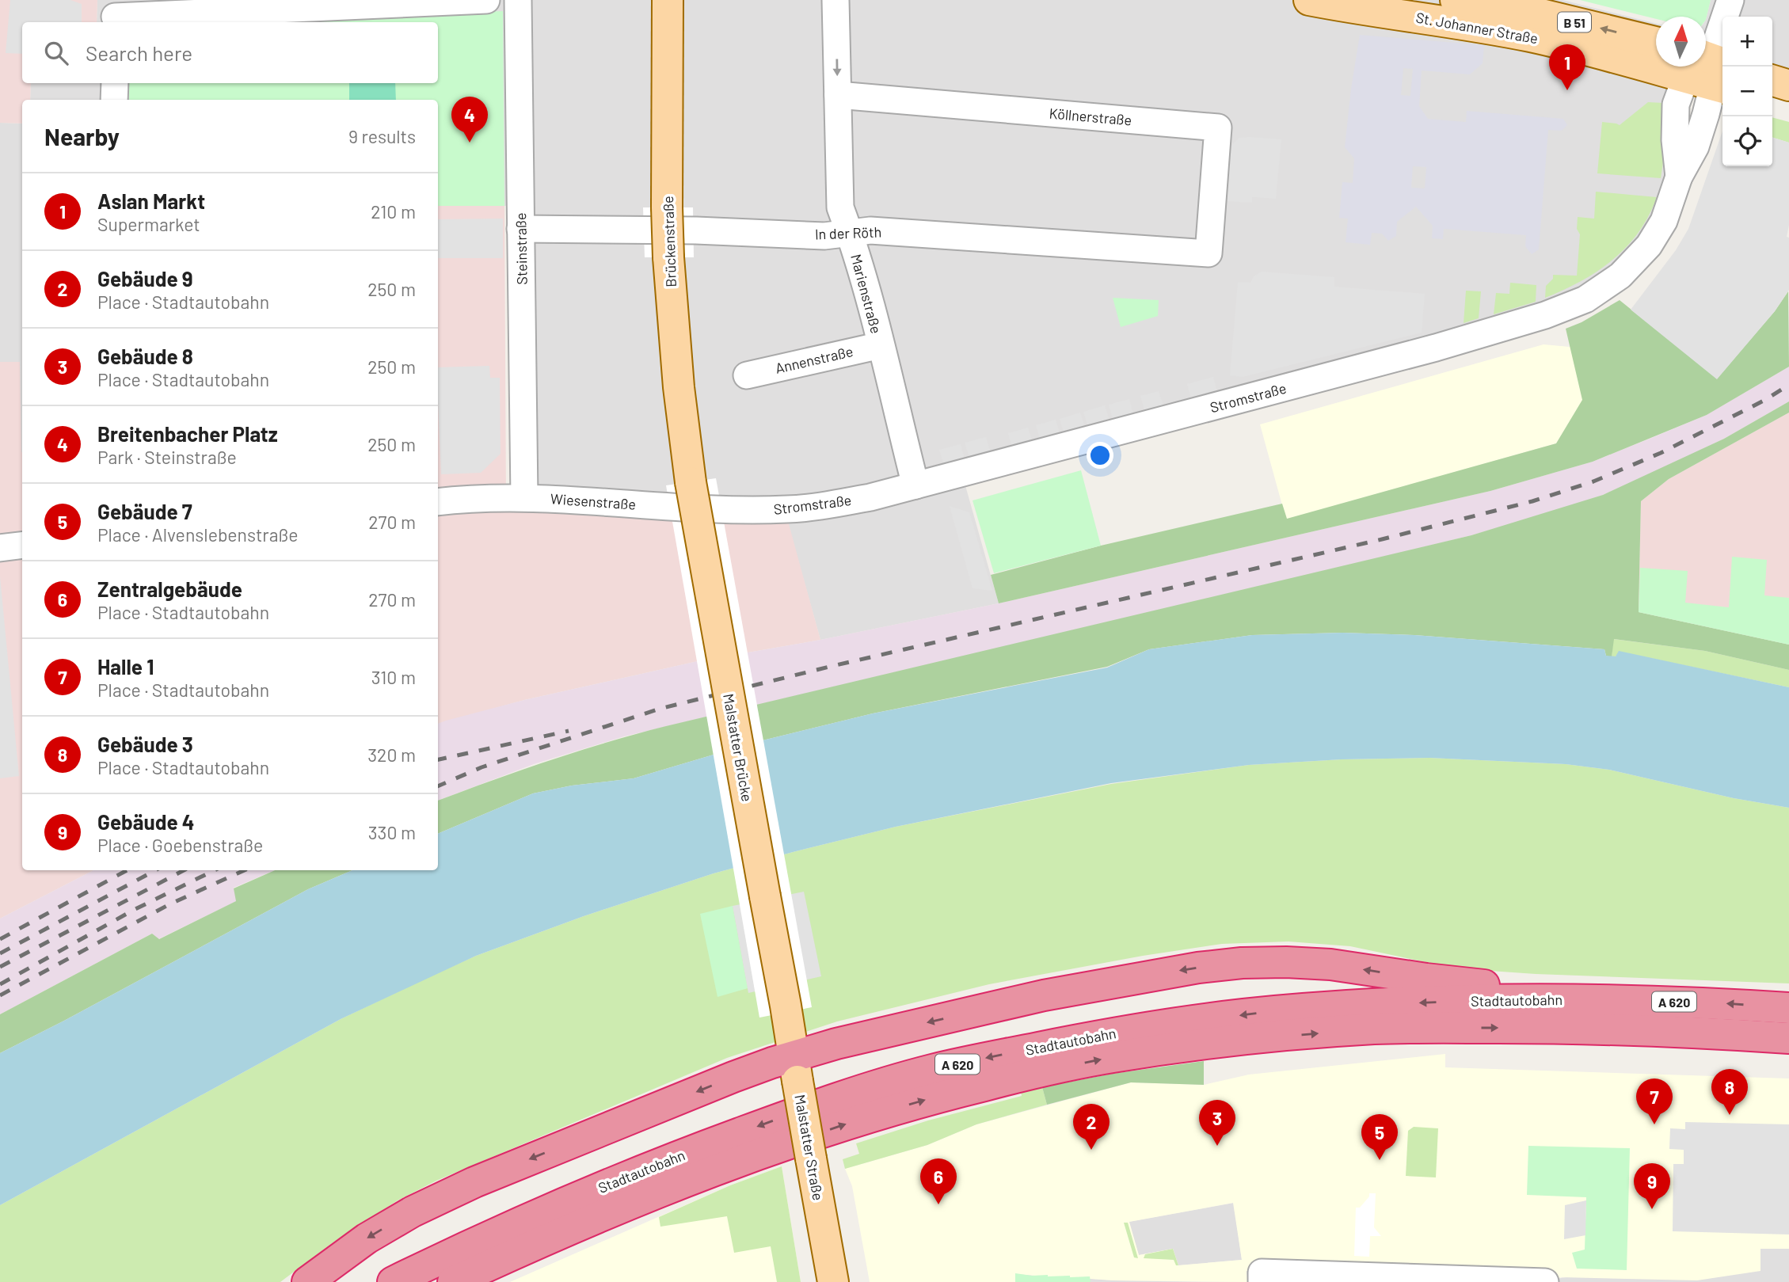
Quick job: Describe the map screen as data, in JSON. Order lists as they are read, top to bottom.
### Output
{
  "streets": {
    "highway": ["Stadtautobahn", "A 620"],
    "main road": [
      "B 51",
      "St. Johanner Straße",
      "Brückenstraße",
      "Malstatter Brücke",
      "Malstatter Straße"
    ],
    "street": [
      "Köllnerstraße",
      "In der Röth",
      "Steinstraße",
      "Marienstraße",
      "Annenstraße",
      "Stromstraße",
      "Wiesenstraße"
    ]
  },
  "crossings": [
    ["B 51", "St. Johanner Straße"],
    ["St. Johanner Straße", "Stromstraße"],
    ["Köllnerstraße", "In der Röth"],
    ["Köllnerstraße", "Marienstraße"],
    ["In der Röth", "Steinstraße"],
    ["In der Röth", "Marienstraße"],
    ["Brückenstraße", "Malstatter Brücke"],
    ["Steinstraße", "Wiesenstraße"],
    ["Marienstraße", "Annenstraße"],
    ["Marienstraße", "Stromstraße"],
    ["Stromstraße", "Wiesenstraße"],
    ["Malstatter Brücke", "Malstatter Straße"]
  ],
  "north": "top",
  "page": {
    "map_buttons": ["+", "−"],
    "search": "Search here",
    "pins": [
      "1",
      "4",
      "8",
      "7",
      "3",
      "2",
      "5",
      "6",
      "9"
    ],
    "heading": ["Nearby", "9 results"],
    "list": [
      {
        "mark": "1",
        "name": "Aslan Markt",
        "note": "Supermarket",
        "value": "210 m"
      },
      {
        "mark": "2",
        "name": "Gebäude 9",
        "note": "Place · Stadtautobahn",
        "value": "250 m"
      },
      {
        "mark": "3",
        "name": "Gebäude 8",
        "note": "Place · Stadtautobahn",
        "value": "250 m"
      },
      {
        "mark": "4",
        "name": "Breitenbacher Platz",
        "note": "Park · Steinstraße",
        "value": "250 m"
      },
      {
        "mark": "5",
        "name": "Gebäude 7",
        "note": "Place · Alvenslebenstraße",
        "value": "270 m"
      },
      {
        "mark": "6",
        "name": "Zentralgebäude",
        "note": "Place · Stadtautobahn",
        "value": "270 m"
      },
      {
        "mark": "7",
        "name": "Halle 1",
        "note": "Place · Stadtautobahn",
        "value": "310 m"
      },
      {
        "mark": "8",
        "name": "Gebäude 3",
        "note": "Place · Stadtautobahn",
        "value": "320 m"
      },
      {
        "mark": "9",
        "name": "Gebäude 4",
        "note": "Place · Goebenstraße",
        "value": "330 m"
      }
    ]
  }
}
